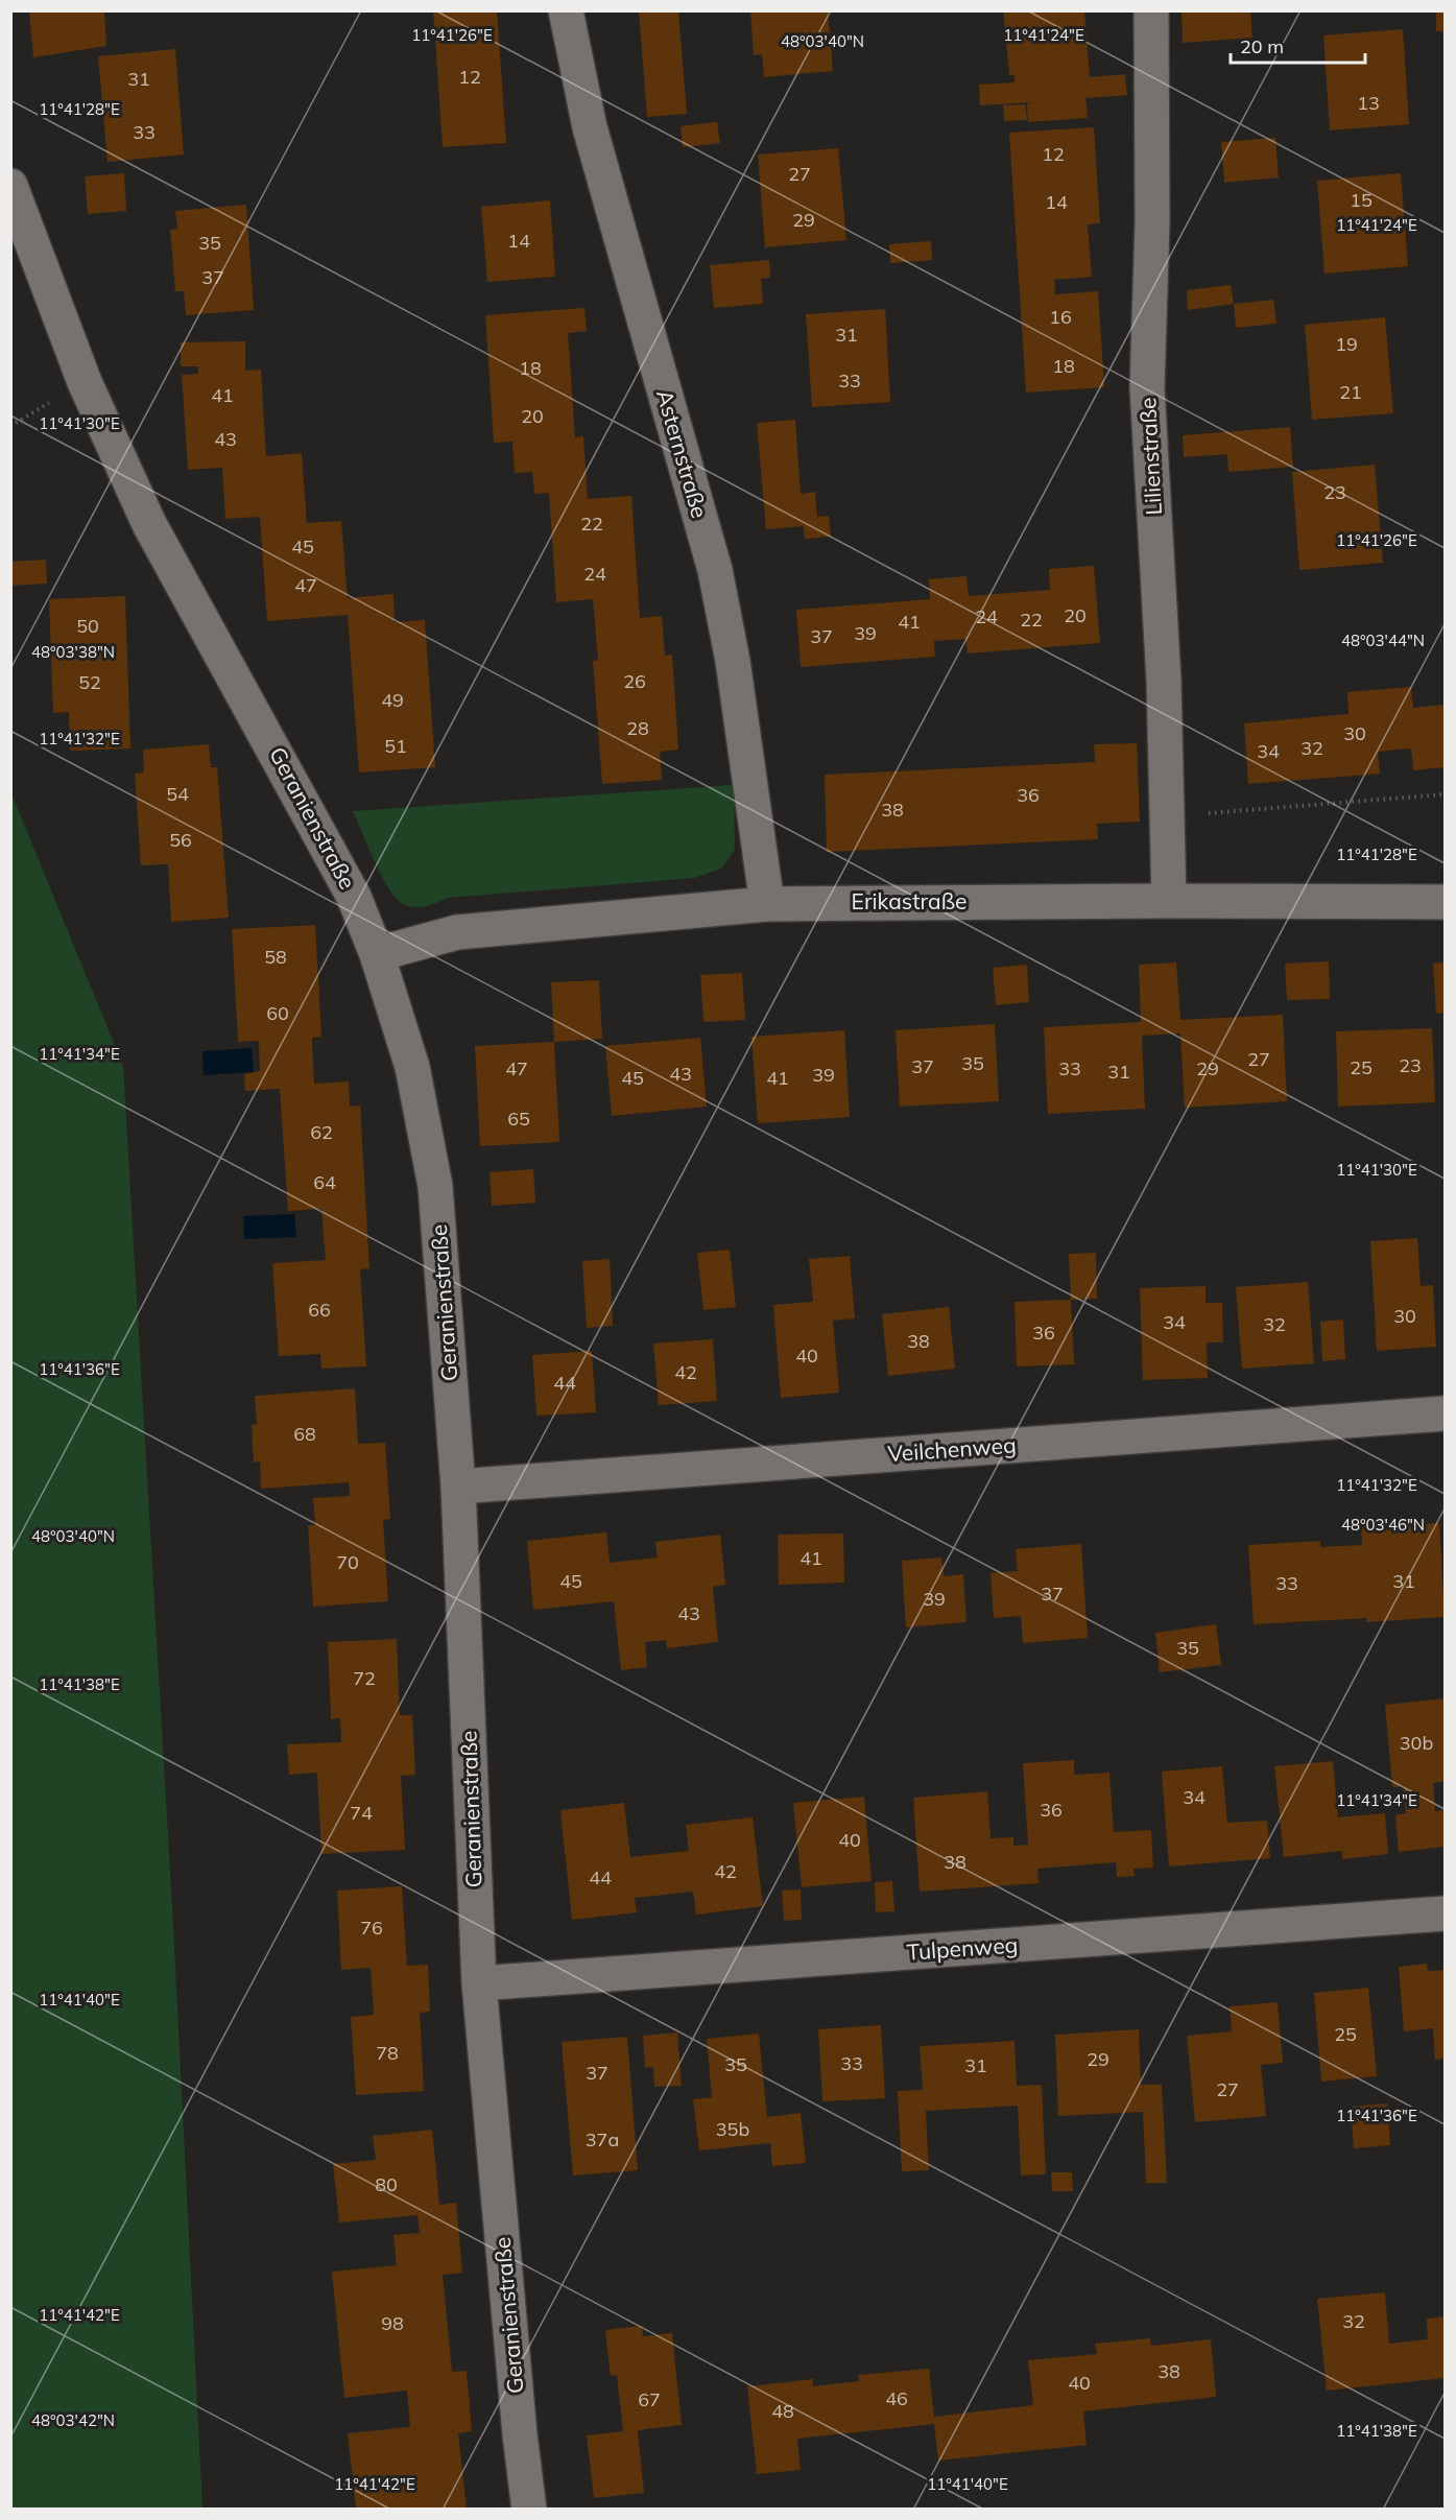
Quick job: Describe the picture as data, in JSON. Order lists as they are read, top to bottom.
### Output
{
  "streets": {
    "street": [
      "Asternstraße",
      "Lilienstraße",
      "Geranienstraße",
      "Erikastraße",
      "Veilchenweg",
      "Tulpenweg"
    ]
  },
  "crossings": [
    ["Asternstraße", "Erikastraße"],
    ["Lilienstraße", "Erikastraße"],
    ["Geranienstraße", "Erikastraße"],
    ["Geranienstraße", "Veilchenweg"],
    ["Geranienstraße", "Tulpenweg"]
  ],
  "house_numbers": [
    "12",
    "31",
    "13",
    "33",
    "12",
    "27",
    "15",
    "14",
    "29",
    "14",
    "35",
    "37",
    "16",
    "31",
    "19",
    "18",
    "18",
    "33",
    "21",
    "41",
    "20",
    "43",
    "23",
    "22",
    "45",
    "24",
    "47",
    "20",
    "24",
    "22",
    "41",
    "50",
    "39",
    "37",
    "26",
    "52",
    "49",
    "28",
    "30",
    "51",
    "32",
    "34",
    "54",
    "36",
    "38",
    "56",
    "58",
    "60",
    "27",
    "35",
    "23",
    "37",
    "25",
    "47",
    "33",
    "29",
    "31",
    "43",
    "39",
    "45",
    "41",
    "65",
    "62",
    "64",
    "66",
    "30",
    "34",
    "32",
    "36",
    "38",
    "40",
    "42",
    "44",
    "68",
    "41",
    "70",
    "45",
    "31",
    "33",
    "37",
    "39",
    "43",
    "35",
    "72",
    "30b",
    "34",
    "36",
    "74",
    "40",
    "38",
    "42",
    "44",
    "76",
    "25",
    "78",
    "29",
    "33",
    "35",
    "31",
    "37",
    "27",
    "35b",
    "37a",
    "80",
    "32",
    "98",
    "38",
    "40",
    "46",
    "67",
    "48"
  ],
  "scale_bar": "20 m",
  "coordinates": [
    "11°41'24\"E",
    "11°41'26\"E",
    "48°03'40\"N",
    "11°41'28\"E",
    "11°41'30\"E",
    "48°03'44\"N",
    "48°03'38\"N",
    "11°41'32\"E",
    "11°41'34\"E",
    "11°41'36\"E",
    "48°03'46\"N",
    "11°41'38\"E",
    "11°41'40\"E",
    "11°41'42\"E",
    "48°03'42\"N"
  ]
}
